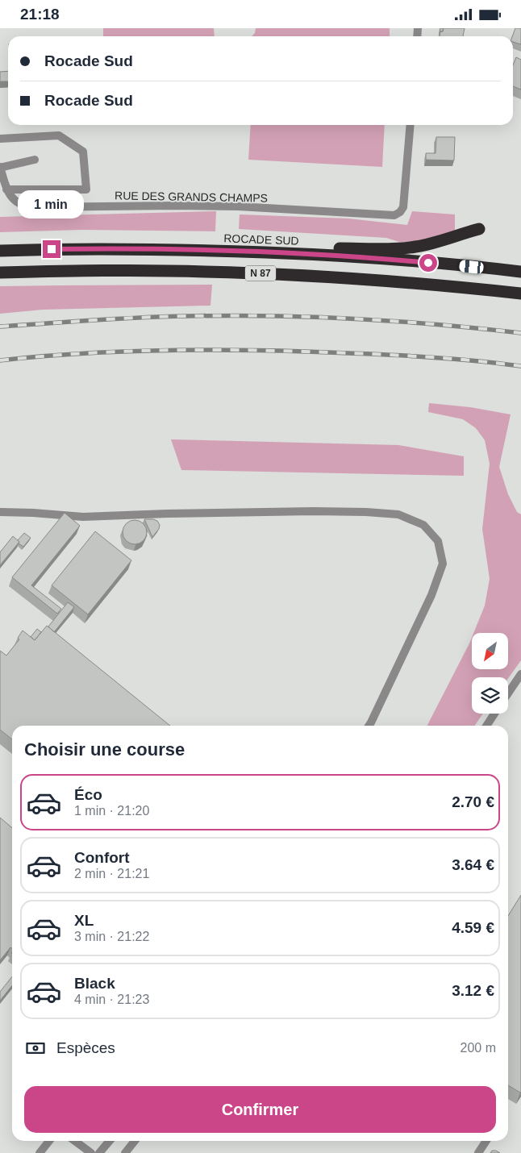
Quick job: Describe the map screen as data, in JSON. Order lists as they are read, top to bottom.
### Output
{
  "streets": {
    "highway": ["ROCADE SUD", "N 87"],
    "street": ["RUE DES GRANDS CHAMPS"]
  },
  "crossings": [
    ["ROCADE SUD", "N 87"]
  ],
  "north": "bottom left",
  "page": {
    "status": "21:18",
    "banner": ["Rocade Sud", "Rocade Sud"],
    "bubble": "1 min",
    "heading": "Choisir une course",
    "list": [
      {
        "name": "Éco",
        "note": "1 min · 21:20",
        "value": "2.70 €"
      },
      {
        "name": "Confort",
        "note": "2 min · 21:21",
        "value": "3.64 €"
      },
      {
        "name": "XL",
        "note": "3 min · 21:22",
        "value": "4.59 €"
      },
      {
        "name": "Black",
        "note": "4 min · 21:23",
        "value": "3.12 €"
      }
    ],
    "pay": ["Espèces", "200 m"],
    "buttons": "Confirmer"
  }
}
